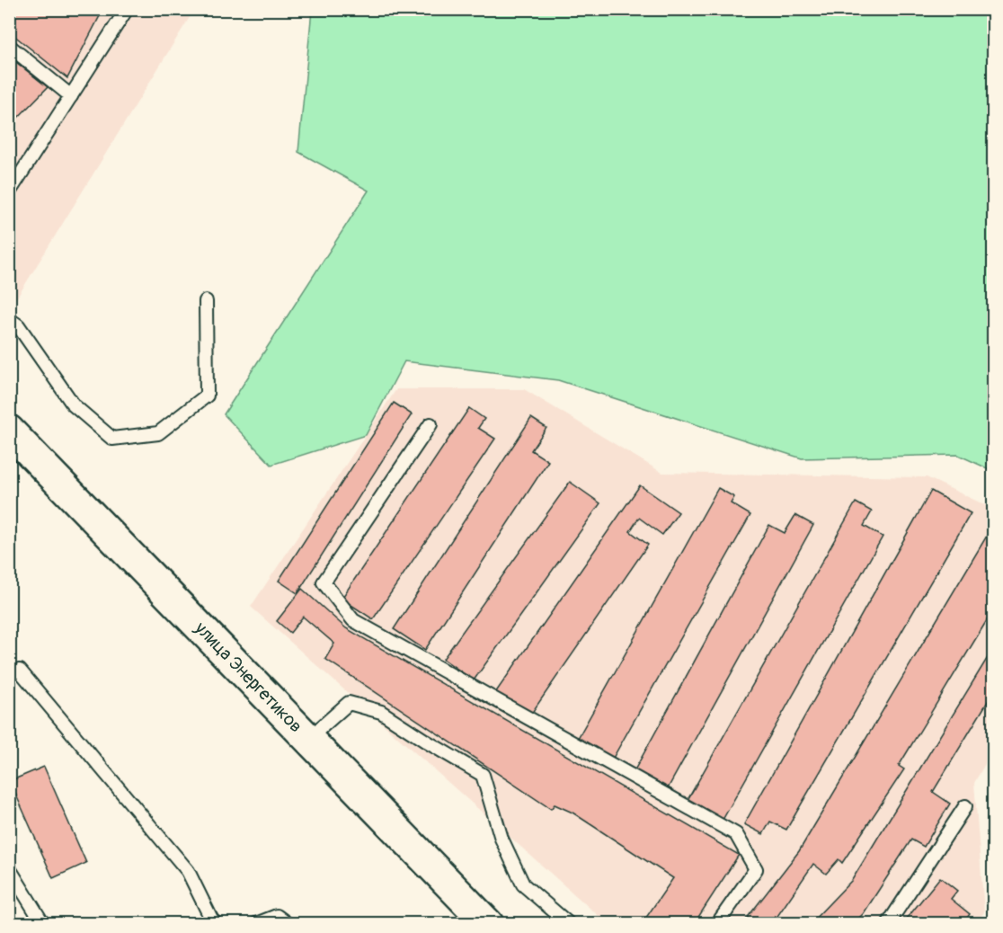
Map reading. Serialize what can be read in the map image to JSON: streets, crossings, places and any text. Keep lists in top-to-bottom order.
{
  "streets": {
    "main road": ["улица Энергетиков"]
  }
}
